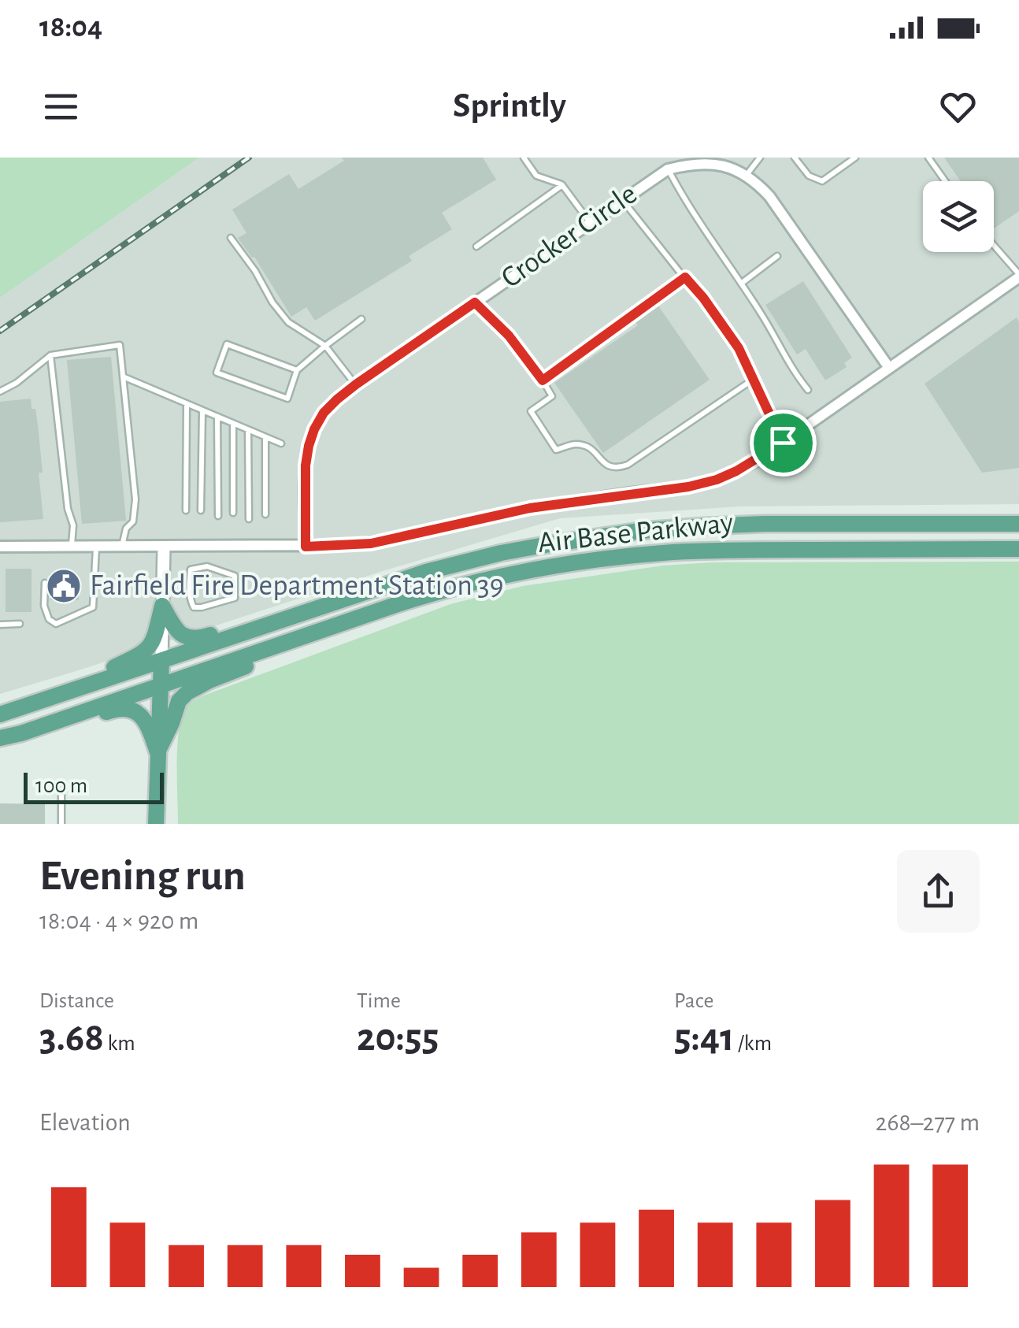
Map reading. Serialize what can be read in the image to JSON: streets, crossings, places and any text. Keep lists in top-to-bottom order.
{
  "streets": {
    "main road": ["Air Base Parkway"],
    "street": ["Crocker Circle"]
  },
  "places": {
    "public building": ["Fairfield Fire Department Station 39"]
  },
  "scale_bar": "100 m",
  "page": {
    "status": "18:04",
    "header": "Sprintly",
    "scale": "100 m",
    "heading": ["Evening run", "18:04 · 4 × 920 m"],
    "stats": [
      ["Distance", "3.68 km"],
      ["Time", "20:55"],
      ["Pace", "5:41 /km"]
    ],
    "chart": ["Elevation", "268–277 m"]
  }
}
